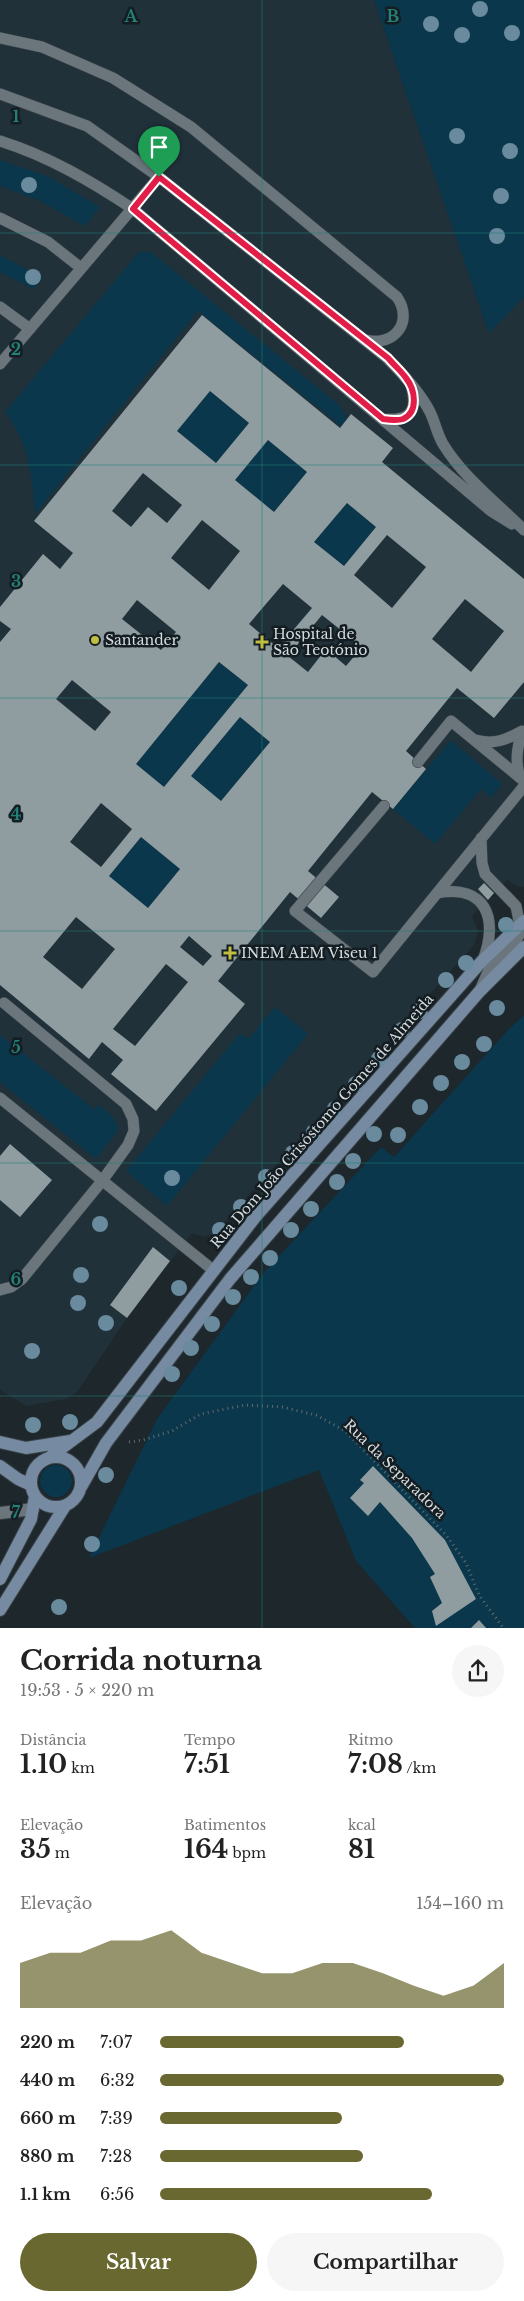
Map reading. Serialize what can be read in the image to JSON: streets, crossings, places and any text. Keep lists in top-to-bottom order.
{
  "streets": {
    "street": ["Rua Dom João Crisóstomo Gomes de Almeida"],
    "path": ["Rua da Separadora"]
  },
  "places": {
    "other": ["Santander"],
    "health": ["Hospital de São Teotónio", "INEM AEM Viseu 1"]
  },
  "page": {
    "heading": ["Corrida noturna", "19:53 · 5 × 220 m"],
    "stats": [
      ["Distância", "1.10 km"],
      ["Tempo", "7:51"],
      ["Ritmo", "7:08 /km"],
      ["Elevação", "35 m"],
      ["Batimentos", "164 bpm"],
      ["kcal", "81"]
    ],
    "chart": ["Elevação", "154–160 m"],
    "list": [
      {
        "name": "220 m",
        "note": "7:07"
      },
      {
        "name": "440 m",
        "note": "6:32"
      },
      {
        "name": "660 m",
        "note": "7:39"
      },
      {
        "name": "880 m",
        "note": "7:28"
      },
      {
        "name": "1.1 km",
        "note": "6:56"
      }
    ],
    "buttons": ["Salvar", "Compartilhar"]
  },
  "grid": {
    "columns": ["A", "B"],
    "rows": [
      "1",
      "2",
      "3",
      "4",
      "5",
      "6",
      "7"
    ]
  }
}
